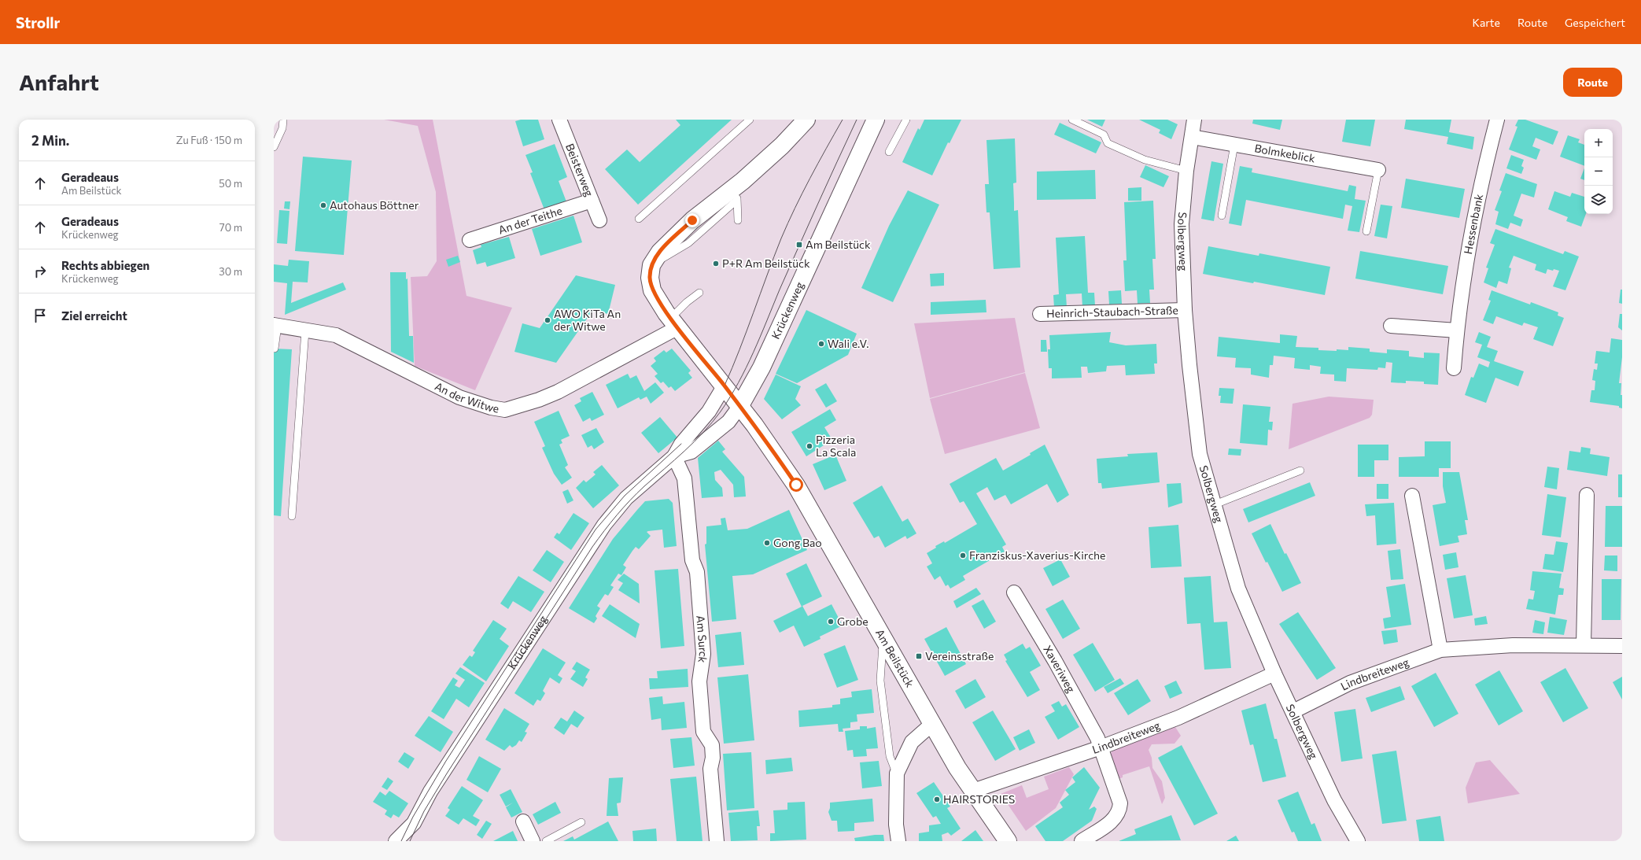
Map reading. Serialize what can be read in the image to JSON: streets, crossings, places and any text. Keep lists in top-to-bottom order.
{
  "streets": {
    "main road": ["Krückenweg", "Am Beilstück"],
    "street": [
      "Bolmkeblick",
      "Beisterweg",
      "An der Teithe",
      "Hessenbank",
      "Solbergweg",
      "Heinrich-Staubach-Straße",
      "An der Witwe",
      "Am Surck",
      "Xaveriweg",
      "Lindbreiteweg"
    ]
  },
  "crossings": [
    ["Bolmkeblick", "Solbergweg"],
    ["Beisterweg", "An der Teithe"],
    ["Solbergweg", "Heinrich-Staubach-Straße"],
    ["Solbergweg", "Lindbreiteweg"],
    ["Krückenweg", "Am Surck"],
    ["Krückenweg", "Am Beilstück"],
    ["Am Beilstück", "Lindbreiteweg"],
    ["Xaveriweg", "Lindbreiteweg"]
  ],
  "places": {
    "other": [
      "Autohaus Böttner",
      "P+R Am Beilstück",
      "AWO KiTa An der Witwe",
      "Wali e.V.",
      "Pizzeria La Scala",
      "Gong Bao",
      "Franziskus-Xaverius-Kirche",
      "Grobe",
      "HAIRSTORIES"
    ],
    "transit": ["Am Beilstück", "Vereinsstraße"]
  },
  "page": {
    "header": "Strollr",
    "nav": ["Karte", "Route", "Gespeichert"],
    "buttons": "Route",
    "title": "Anfahrt",
    "heading": ["2 Min.", "Zu Fuß · 150 m"],
    "map_buttons": ["+", "−"],
    "list": [
      ["Geradeaus", "Am Beilstück", "50 m"],
      ["Geradeaus", "Krückenweg", "70 m"],
      ["Rechts abbiegen", "Krückenweg", "30 m"],
      "Ziel erreicht"
    ]
  }
}
